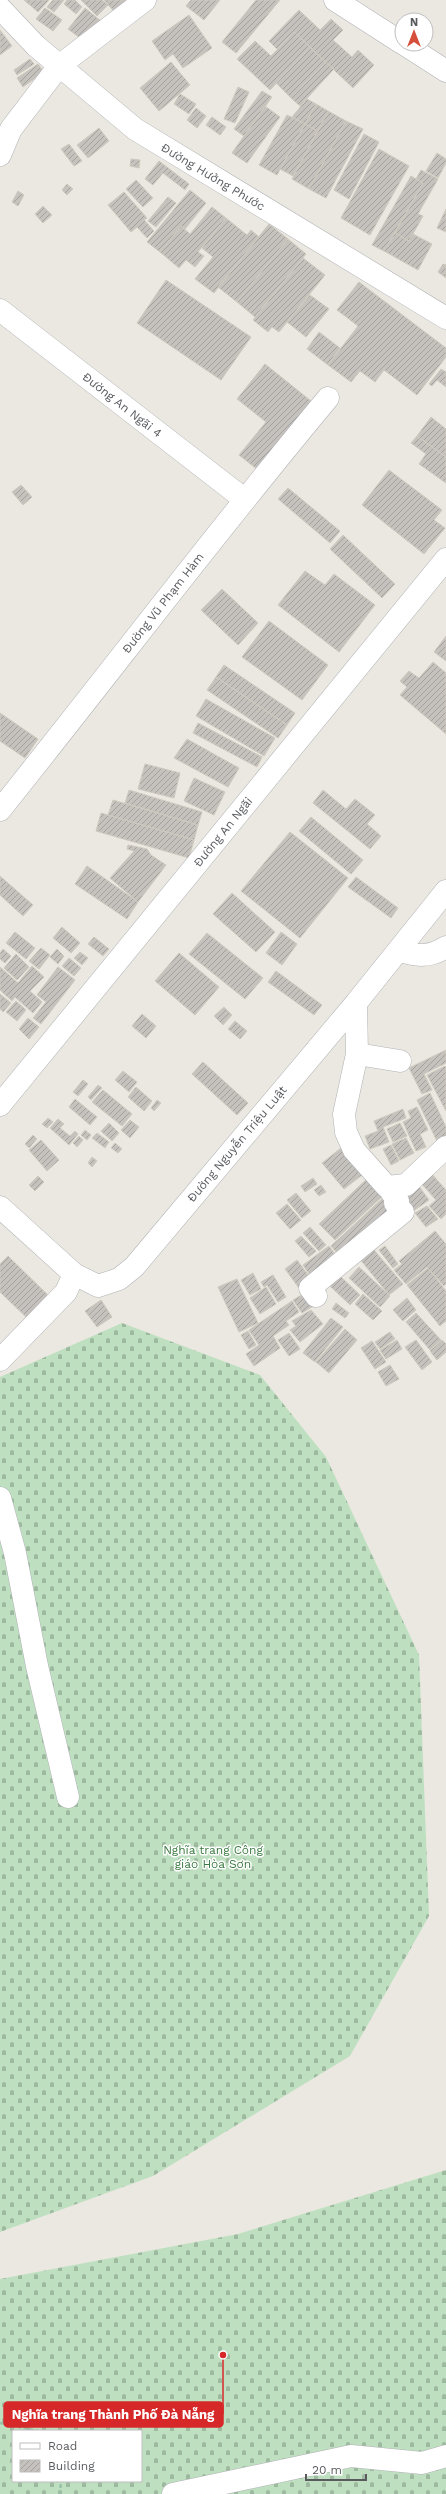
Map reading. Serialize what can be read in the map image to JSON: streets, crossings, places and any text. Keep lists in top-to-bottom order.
{
  "streets": {
    "street": [
      "Đường Hưởng Phước",
      "Đường An Ngãi 4",
      "Đường Vũ Phạm Hàm",
      "Đường An Ngãi",
      "Đường Nguyễn Triệu Luật"
    ]
  },
  "crossings": [
    ["Đường An Ngãi 4", "Đường Vũ Phạm Hàm"]
  ],
  "parks": ["Nghĩa trang Công giáo Hòa Sơn"],
  "places": ["Nghĩa trang Thành Phố Đà Nẵng"],
  "legend": ["Road", "Building"],
  "scale_bar": "20 m",
  "north": "top"
}
